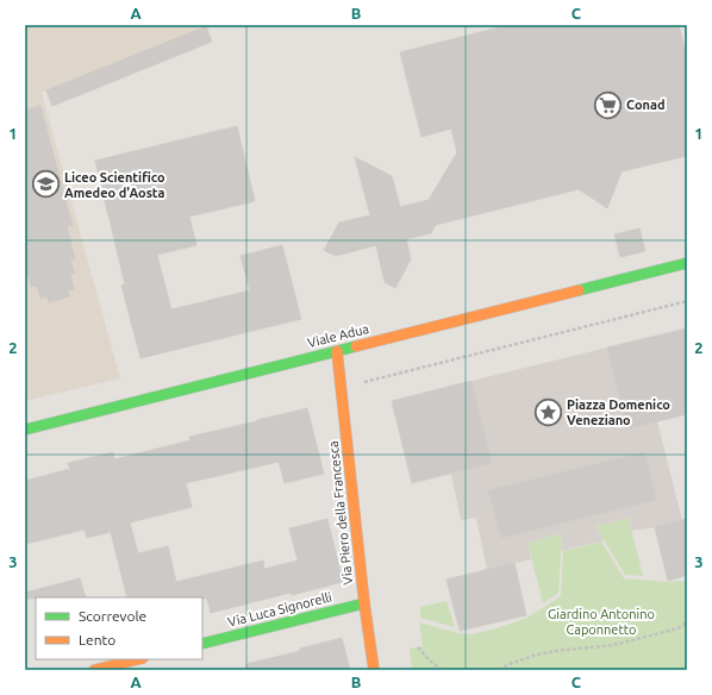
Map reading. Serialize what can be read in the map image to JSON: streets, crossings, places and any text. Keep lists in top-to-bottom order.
{
  "streets": {
    "main road": ["Viale Adua", "Via Piero della Francesca", "Via Luca Signorelli"]
  },
  "crossings": [
    ["Viale Adua", "Via Piero della Francesca"],
    ["Via Piero della Francesca", "Via Luca Signorelli"]
  ],
  "parks": ["Giardino Antonino Caponnetto"],
  "places": {
    "supermarket": ["Conad"],
    "school or university": ["Liceo Scientifico Amedeo d'Aosta"],
    "place": ["Piazza Domenico Veneziano"]
  },
  "legend": ["Scorrevole", "Lento"],
  "grid": {
    "columns": ["A", "B", "C"],
    "rows": ["1", "2", "3"]
  }
}
